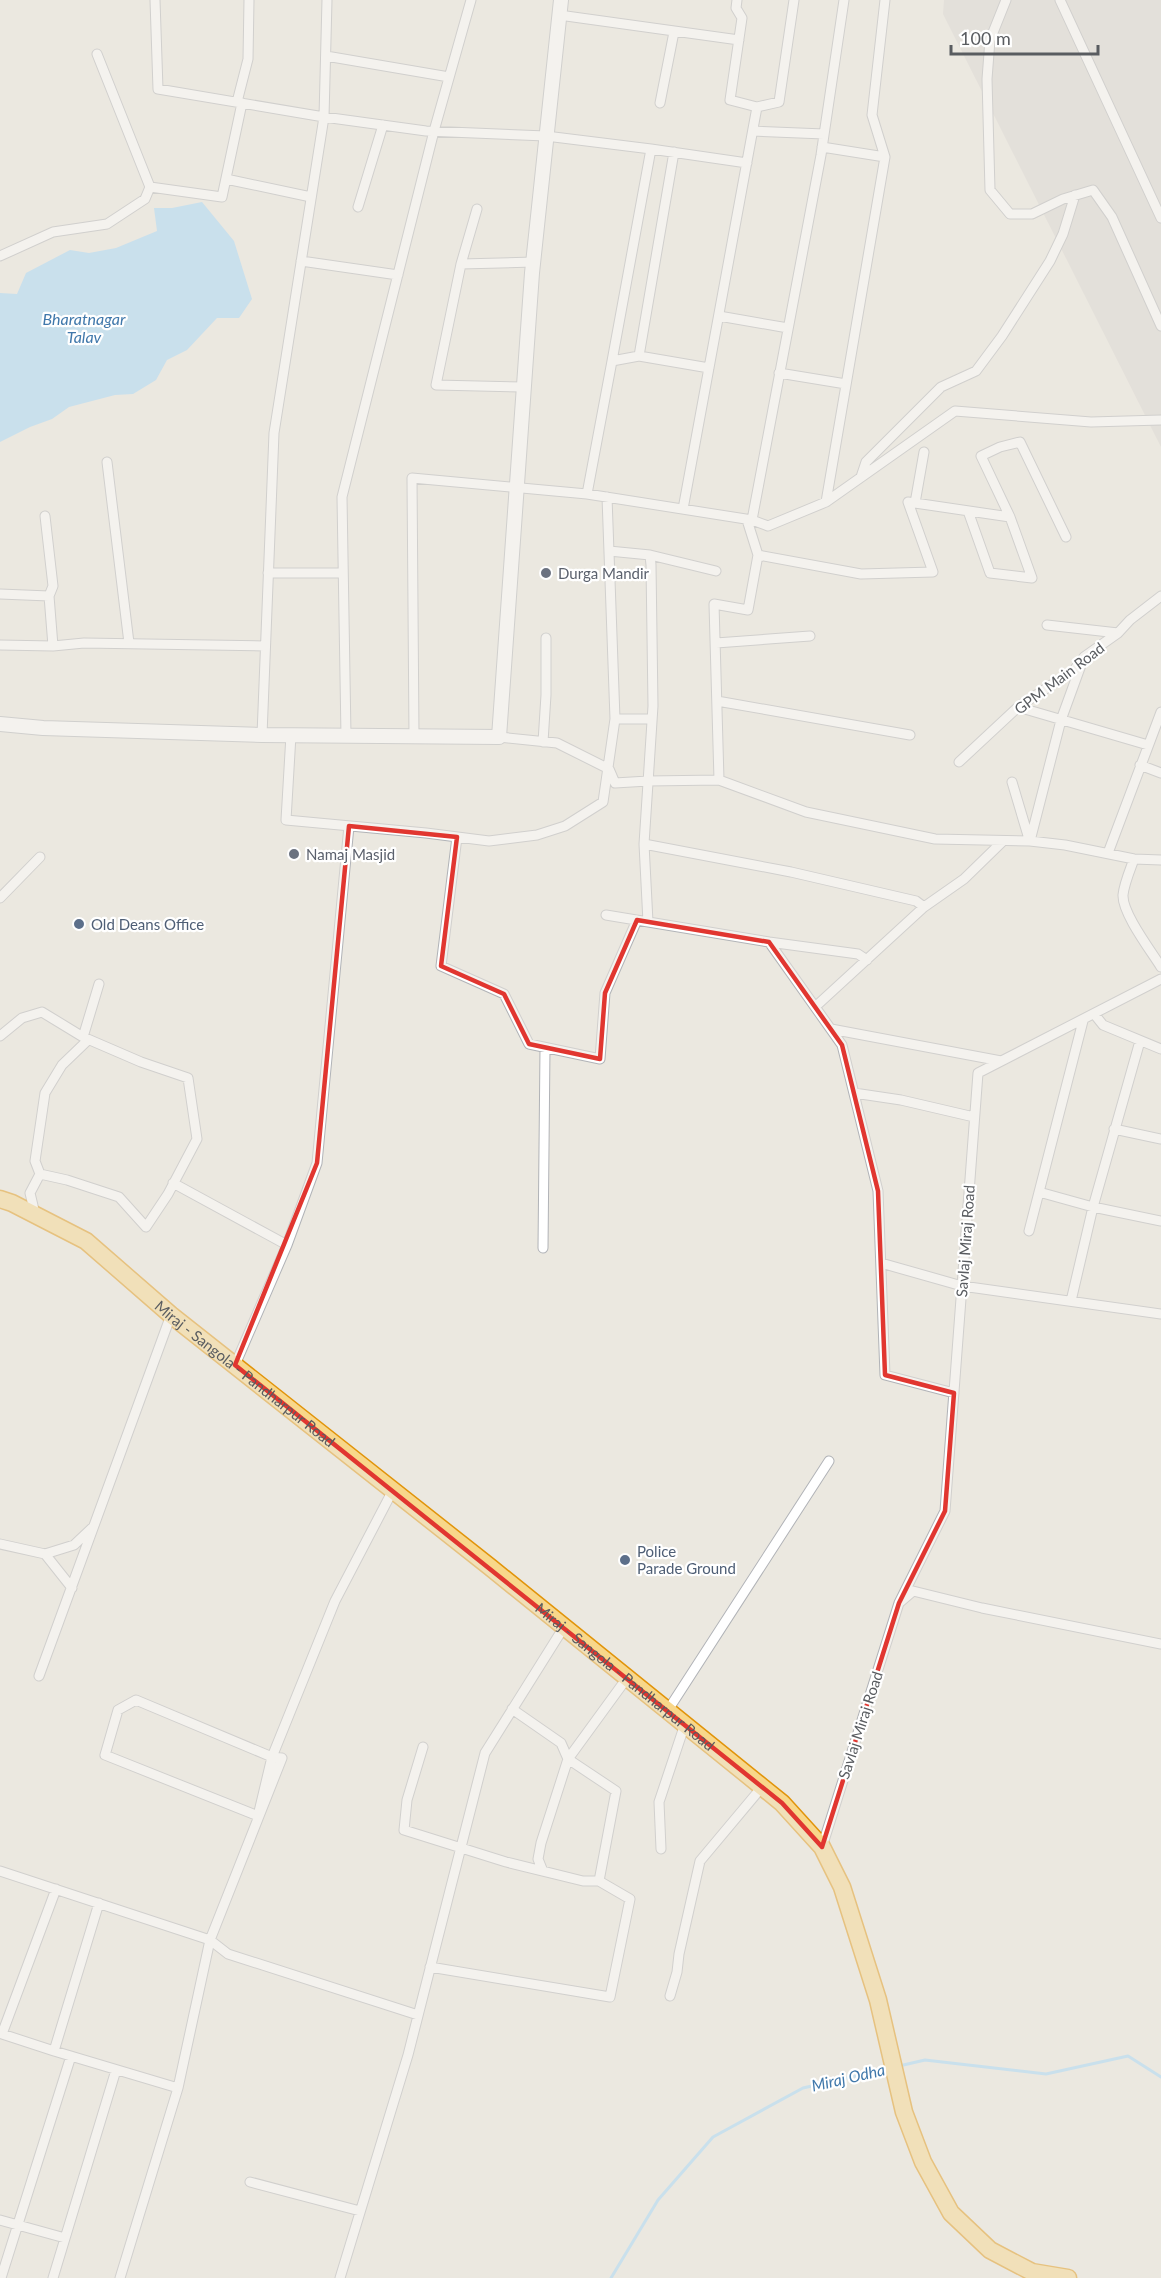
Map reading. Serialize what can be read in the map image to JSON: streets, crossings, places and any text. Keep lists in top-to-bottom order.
{
  "streets": {
    "highway": ["Miraj - Sangola - Pandharpur Road"],
    "street": ["GPM Main Road", "Savlaj Miraj Road"]
  },
  "crossings": [
    ["Savlaj Miraj Road", "Miraj - Sangola - Pandharpur Road"]
  ],
  "water": ["Bharatnagar Talav", "Miraj Odha"],
  "places": [
    "Durga Mandir",
    "Namaj Masjid",
    "Old Deans Office",
    "Police Parade Ground"
  ],
  "scale_bar": "100 m"
}
